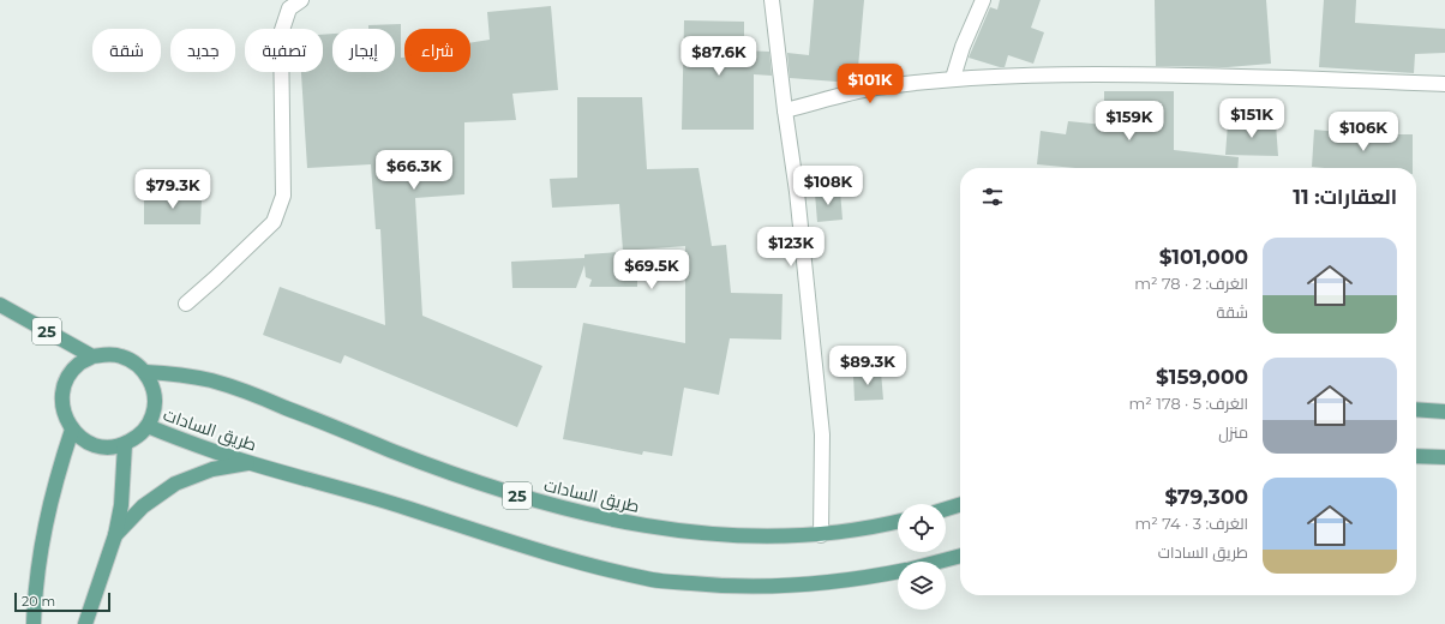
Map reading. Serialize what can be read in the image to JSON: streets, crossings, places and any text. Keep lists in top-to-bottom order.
{
  "streets": {
    "main road": ["25", "طريق السادات"]
  },
  "crossings": [
    ["25", "طريق السادات"]
  ],
  "scale_bar": "20 m",
  "page": {
    "chip": [
      "شراء",
      "إيجار",
      "تصفية",
      "جديد",
      "شقة"
    ],
    "price": [
      "$87.6K",
      "$101K",
      "$151K",
      "$159K",
      "$106K",
      "$66.3K",
      "$108K",
      "$79.3K",
      "$123K",
      "$69.5K",
      "$89.3K"
    ],
    "heading": "العقارات: 11",
    "list": [
      {
        "name": "$101,000",
        "note": "الغرف: 2 · 78 m² · شقة"
      },
      {
        "name": "$159,000",
        "note": "الغرف: 5 · 178 m² · منزل"
      },
      {
        "name": "$79,300",
        "note": "الغرف: 3 · 74 m² · طريق السادات"
      }
    ],
    "scale": "20 m"
  }
}
